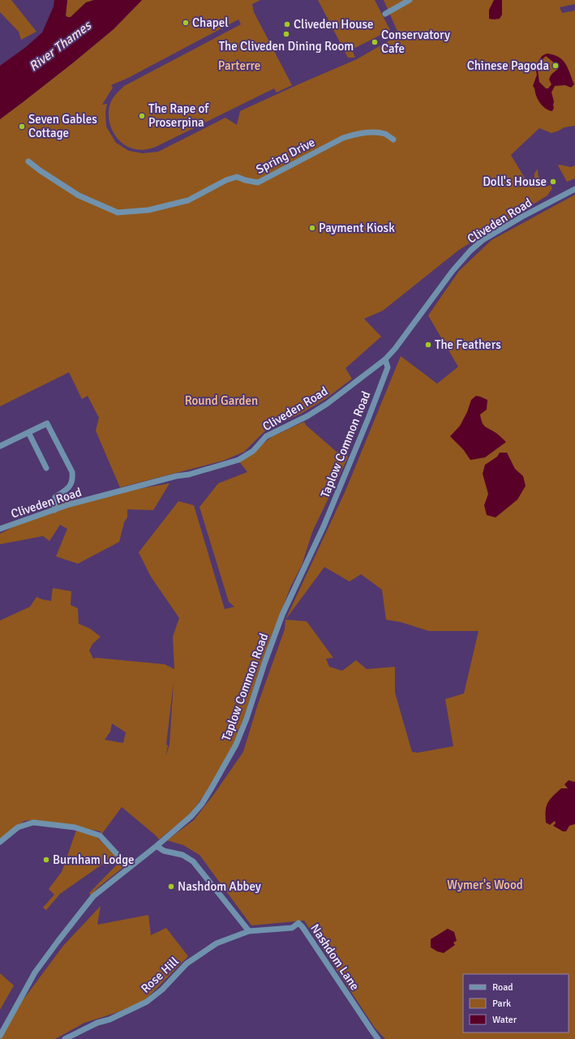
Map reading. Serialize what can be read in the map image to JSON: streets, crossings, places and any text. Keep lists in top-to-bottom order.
{
  "streets": {
    "street": [
      "Spring Drive",
      "Cliveden Road",
      "Taplow Common Road",
      "Nashdom Lane",
      "Rose Hill"
    ]
  },
  "crossings": [
    ["Cliveden Road", "Taplow Common Road"],
    ["Nashdom Lane", "Rose Hill"]
  ],
  "water": ["River Thames"],
  "parks": ["Parterre", "Round Garden", "Wymer's Wood"],
  "places": [
    "Chapel",
    "Cliveden House",
    "The Cliveden Dining Room",
    "Conservatory Cafe",
    "Chinese Pagoda",
    "The Rape of Proserpina",
    "Seven Gables Cottage",
    "Doll's House",
    "Payment Kiosk",
    "The Feathers",
    "Burnham Lodge",
    "Nashdom Abbey"
  ],
  "legend": ["Road", "Park", "Water"]
}
